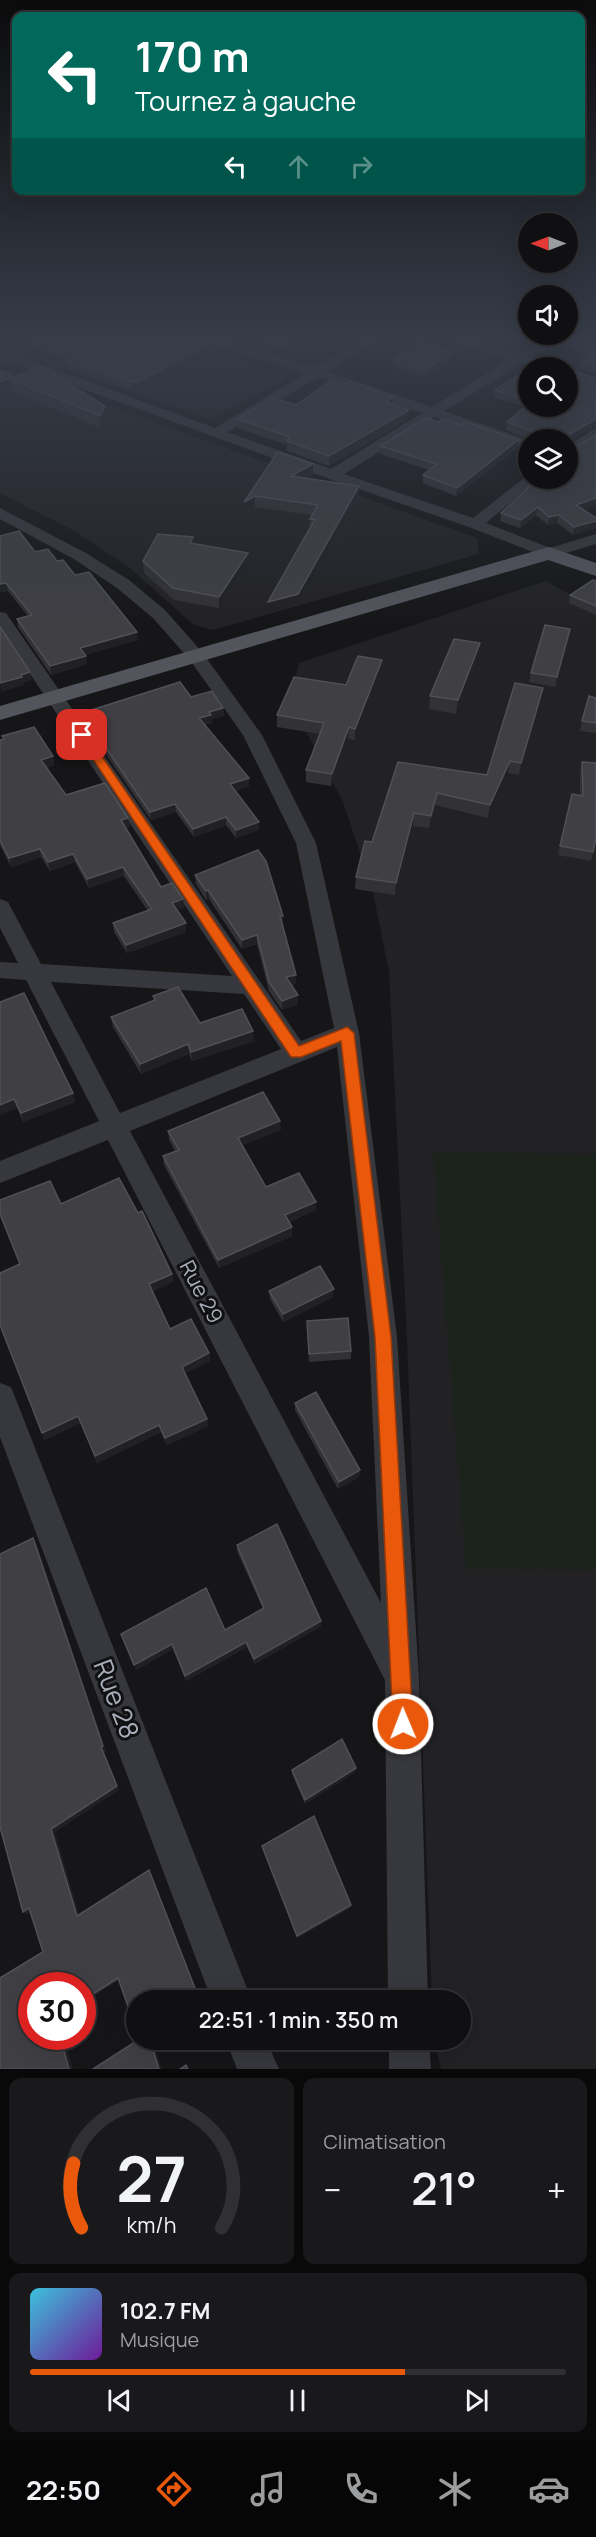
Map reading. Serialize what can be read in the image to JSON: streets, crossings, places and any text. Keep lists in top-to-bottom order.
{
  "streets": {
    "street": ["Rue 29", "Rue 28"]
  },
  "north": "left",
  "page": {
    "turn": ["170 m", "Tournez à gauche"],
    "limit": "30",
    "trip": "22:51 · 1 min · 350 m",
    "tile": "Climatisation",
    "heat": ["−", "21°", "+"],
    "song": ["102.7 FM", "Musique"],
    "tabs": "22:50",
    "gauge": ["27", "km/h"]
  }
}
